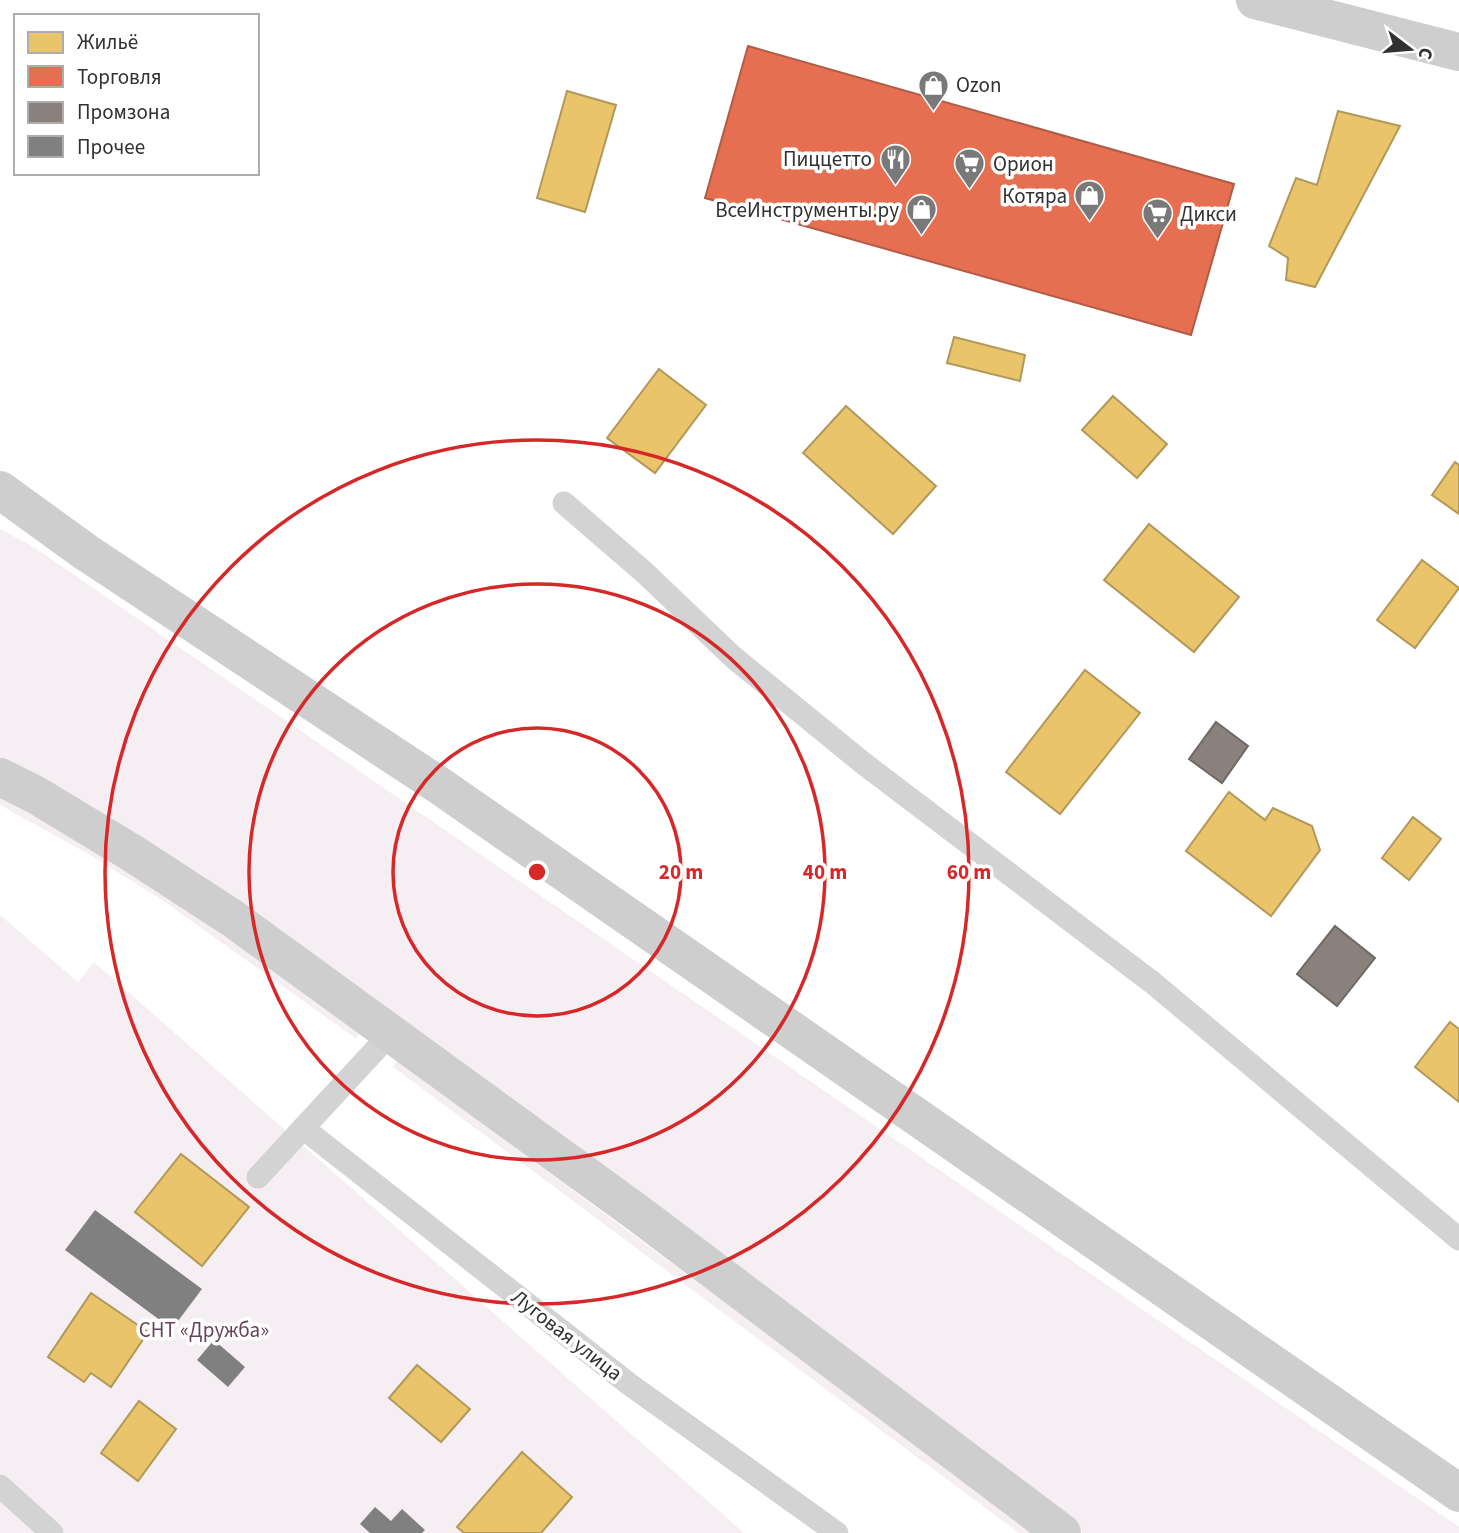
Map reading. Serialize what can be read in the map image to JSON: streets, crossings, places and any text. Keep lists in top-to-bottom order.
{
  "streets": {
    "lane": ["Луговая улица"]
  },
  "parks": ["СНТ «Дружба»"],
  "places": {
    "shop": ["Ozon", "Котяра", "ВсеИнструменты.ру"],
    "restaurant": ["Пиццетто"],
    "supermarket": ["Орион", "Дикси"]
  },
  "legend": [
    "Жильё",
    "Торговля",
    "Промзона",
    "Прочее"
  ],
  "north": "right",
  "rings": ["20 m", "40 m", "60 m"]
}
